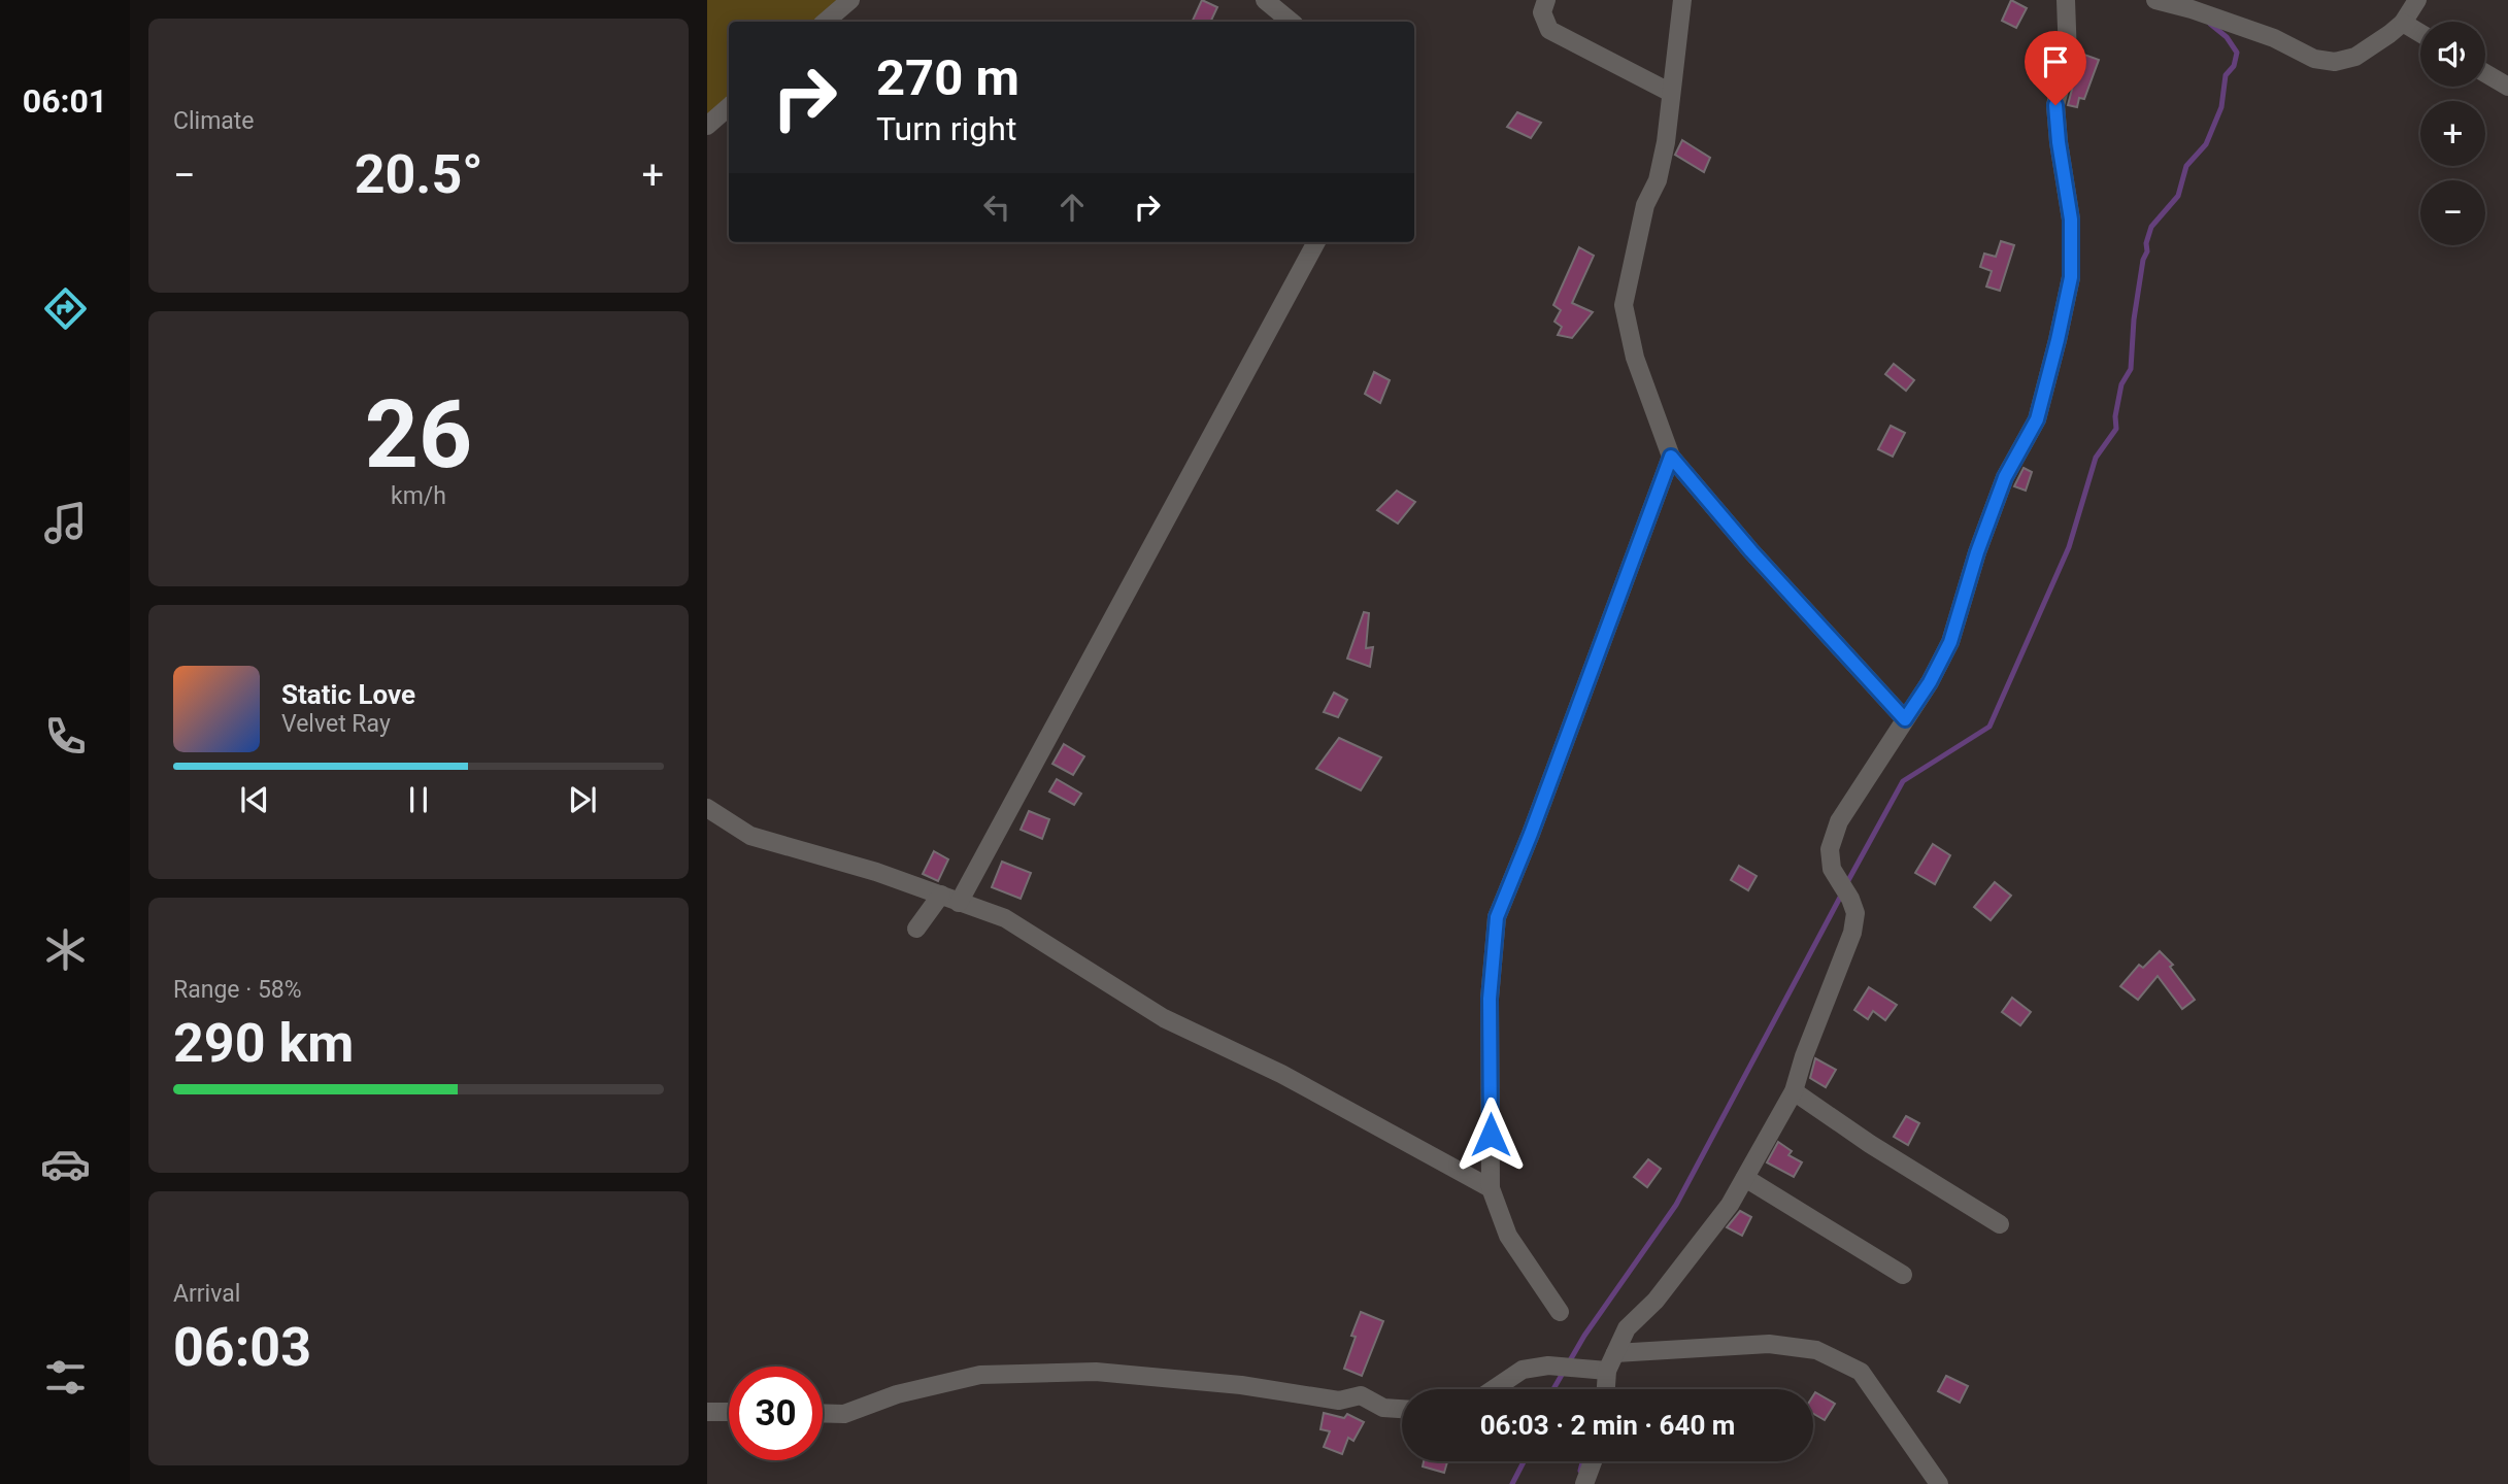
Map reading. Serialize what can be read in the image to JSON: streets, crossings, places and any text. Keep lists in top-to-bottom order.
{
  "page": {
    "tabs": "06:01",
    "tile": [
      "Climate",
      ["26", "km/h"],
      ["Range · 58%", "290 km"],
      ["Arrival", "06:03"]
    ],
    "map_buttons": ["+", "−"],
    "turn": ["270 m", "Turn right"],
    "heat": ["−", "20.5°", "+"],
    "song": ["Static Love", "Velvet Ray"],
    "limit": "30",
    "trip": "06:03 · 2 min · 640 m"
  }
}
